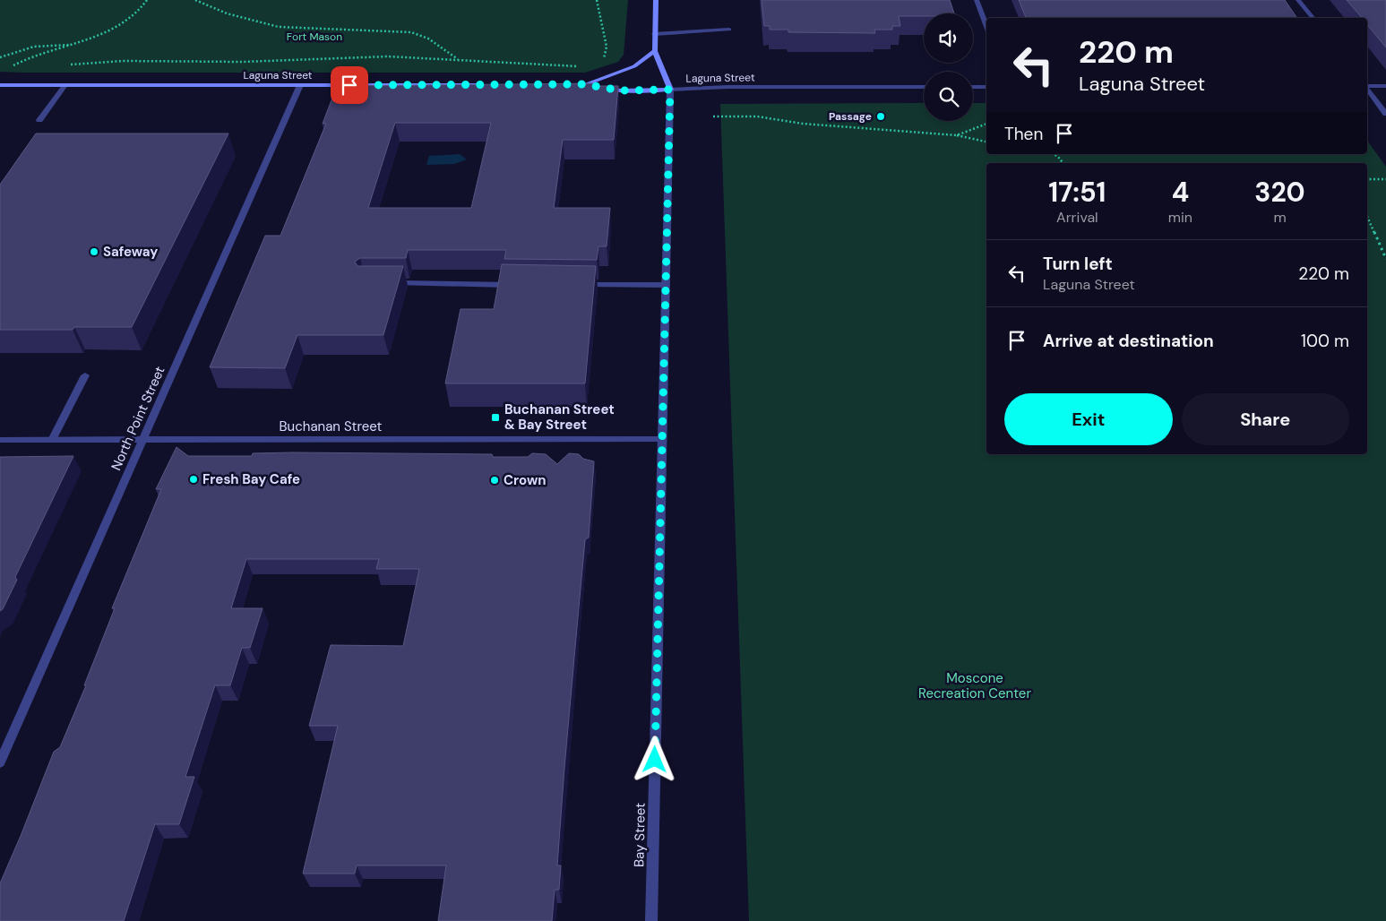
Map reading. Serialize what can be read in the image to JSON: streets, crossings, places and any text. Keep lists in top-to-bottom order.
{
  "streets": {
    "main road": ["Laguna Street", "Bay Street"],
    "street": ["North Point Street", "Buchanan Street"]
  },
  "crossings": [
    ["Laguna Street", "North Point Street"],
    ["Laguna Street", "Bay Street"],
    ["North Point Street", "Buchanan Street"],
    ["Buchanan Street", "Bay Street"]
  ],
  "parks": ["Fort Mason", "Moscone Recreation Center"],
  "places": {
    "other": [
      "Passage",
      "Safeway",
      "Fresh Bay Cafe",
      "Crown"
    ],
    "transit": ["Buchanan Street & Bay Street"]
  },
  "page": {
    "turn": ["220 m", "Laguna Street"],
    "then": "Then",
    "eta": [
      "17:51",
      "Arrival",
      "4",
      "min",
      "320",
      "m"
    ],
    "list": [
      {
        "name": "Turn left",
        "note": "Laguna Street",
        "value": "220 m"
      },
      {
        "name": "Arrive at destination",
        "value": "100 m"
      }
    ],
    "buttons": ["Exit", "Share"]
  }
}
